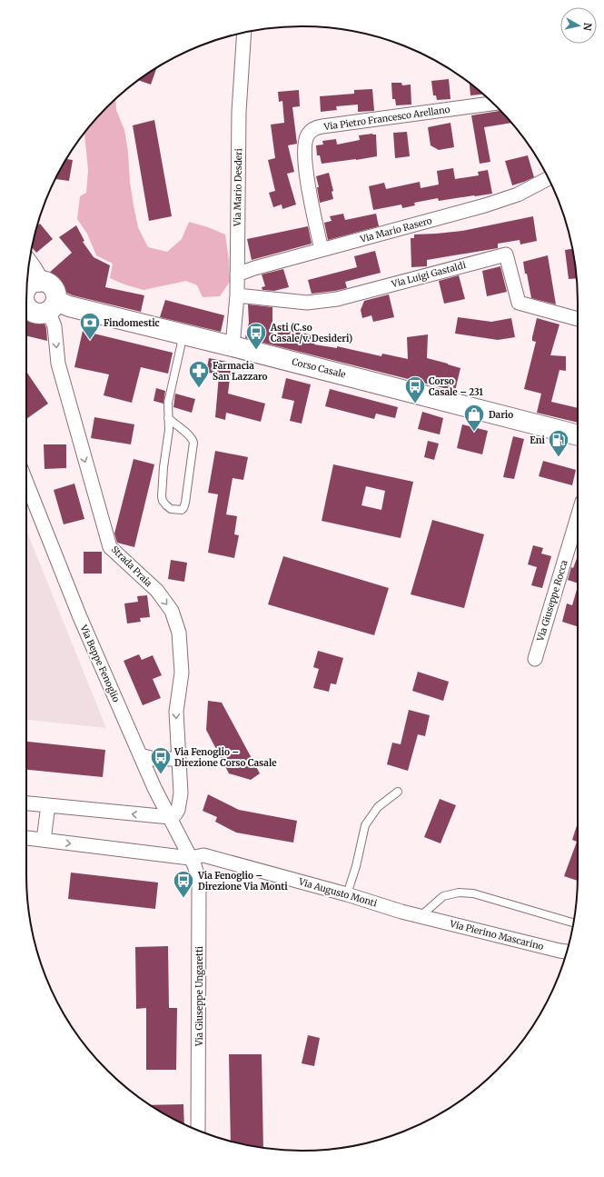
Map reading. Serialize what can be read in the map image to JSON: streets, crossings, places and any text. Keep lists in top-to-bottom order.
{
  "streets": {
    "street": [
      "Via Pietro Francesco Arellano",
      "Via Mario Desderi",
      "Via Mario Rasero",
      "Via Luigi Gastaldi",
      "Corso Casale",
      "Strada Praia",
      "Via Giuseppe Rocca",
      "Via Beppe Fenoglio",
      "Via Augusto Monti",
      "Via Pierino Mascarino",
      "Via Giuseppe Ungaretti"
    ]
  },
  "crossings": [
    ["Via Pietro Francesco Arellano", "Via Mario Rasero"],
    ["Via Mario Desderi", "Via Mario Rasero"],
    ["Via Mario Desderi", "Via Luigi Gastaldi"],
    ["Via Mario Desderi", "Corso Casale"],
    ["Corso Casale", "Strada Praia"],
    ["Strada Praia", "Via Beppe Fenoglio"],
    ["Via Beppe Fenoglio", "Via Augusto Monti"],
    ["Via Beppe Fenoglio", "Via Giuseppe Ungaretti"],
    ["Via Augusto Monti", "Via Pierino Mascarino"],
    ["Via Augusto Monti", "Via Giuseppe Ungaretti"]
  ],
  "one_way": ["Strada Praia"],
  "places": {
    "bank": ["Findomestic"],
    "bus stop": [
      "Asti (C.so Casale/v. Desideri)",
      "Corso Casale – 231",
      "Via Fenoglio – Direzione Corso Casale",
      "Via Fenoglio – Direzione Via Monti"
    ],
    "pharmacy": ["Farmacia San Lazzaro"],
    "shop": ["Dario"],
    "fuel station": ["Eni"]
  },
  "north": "right"
}
